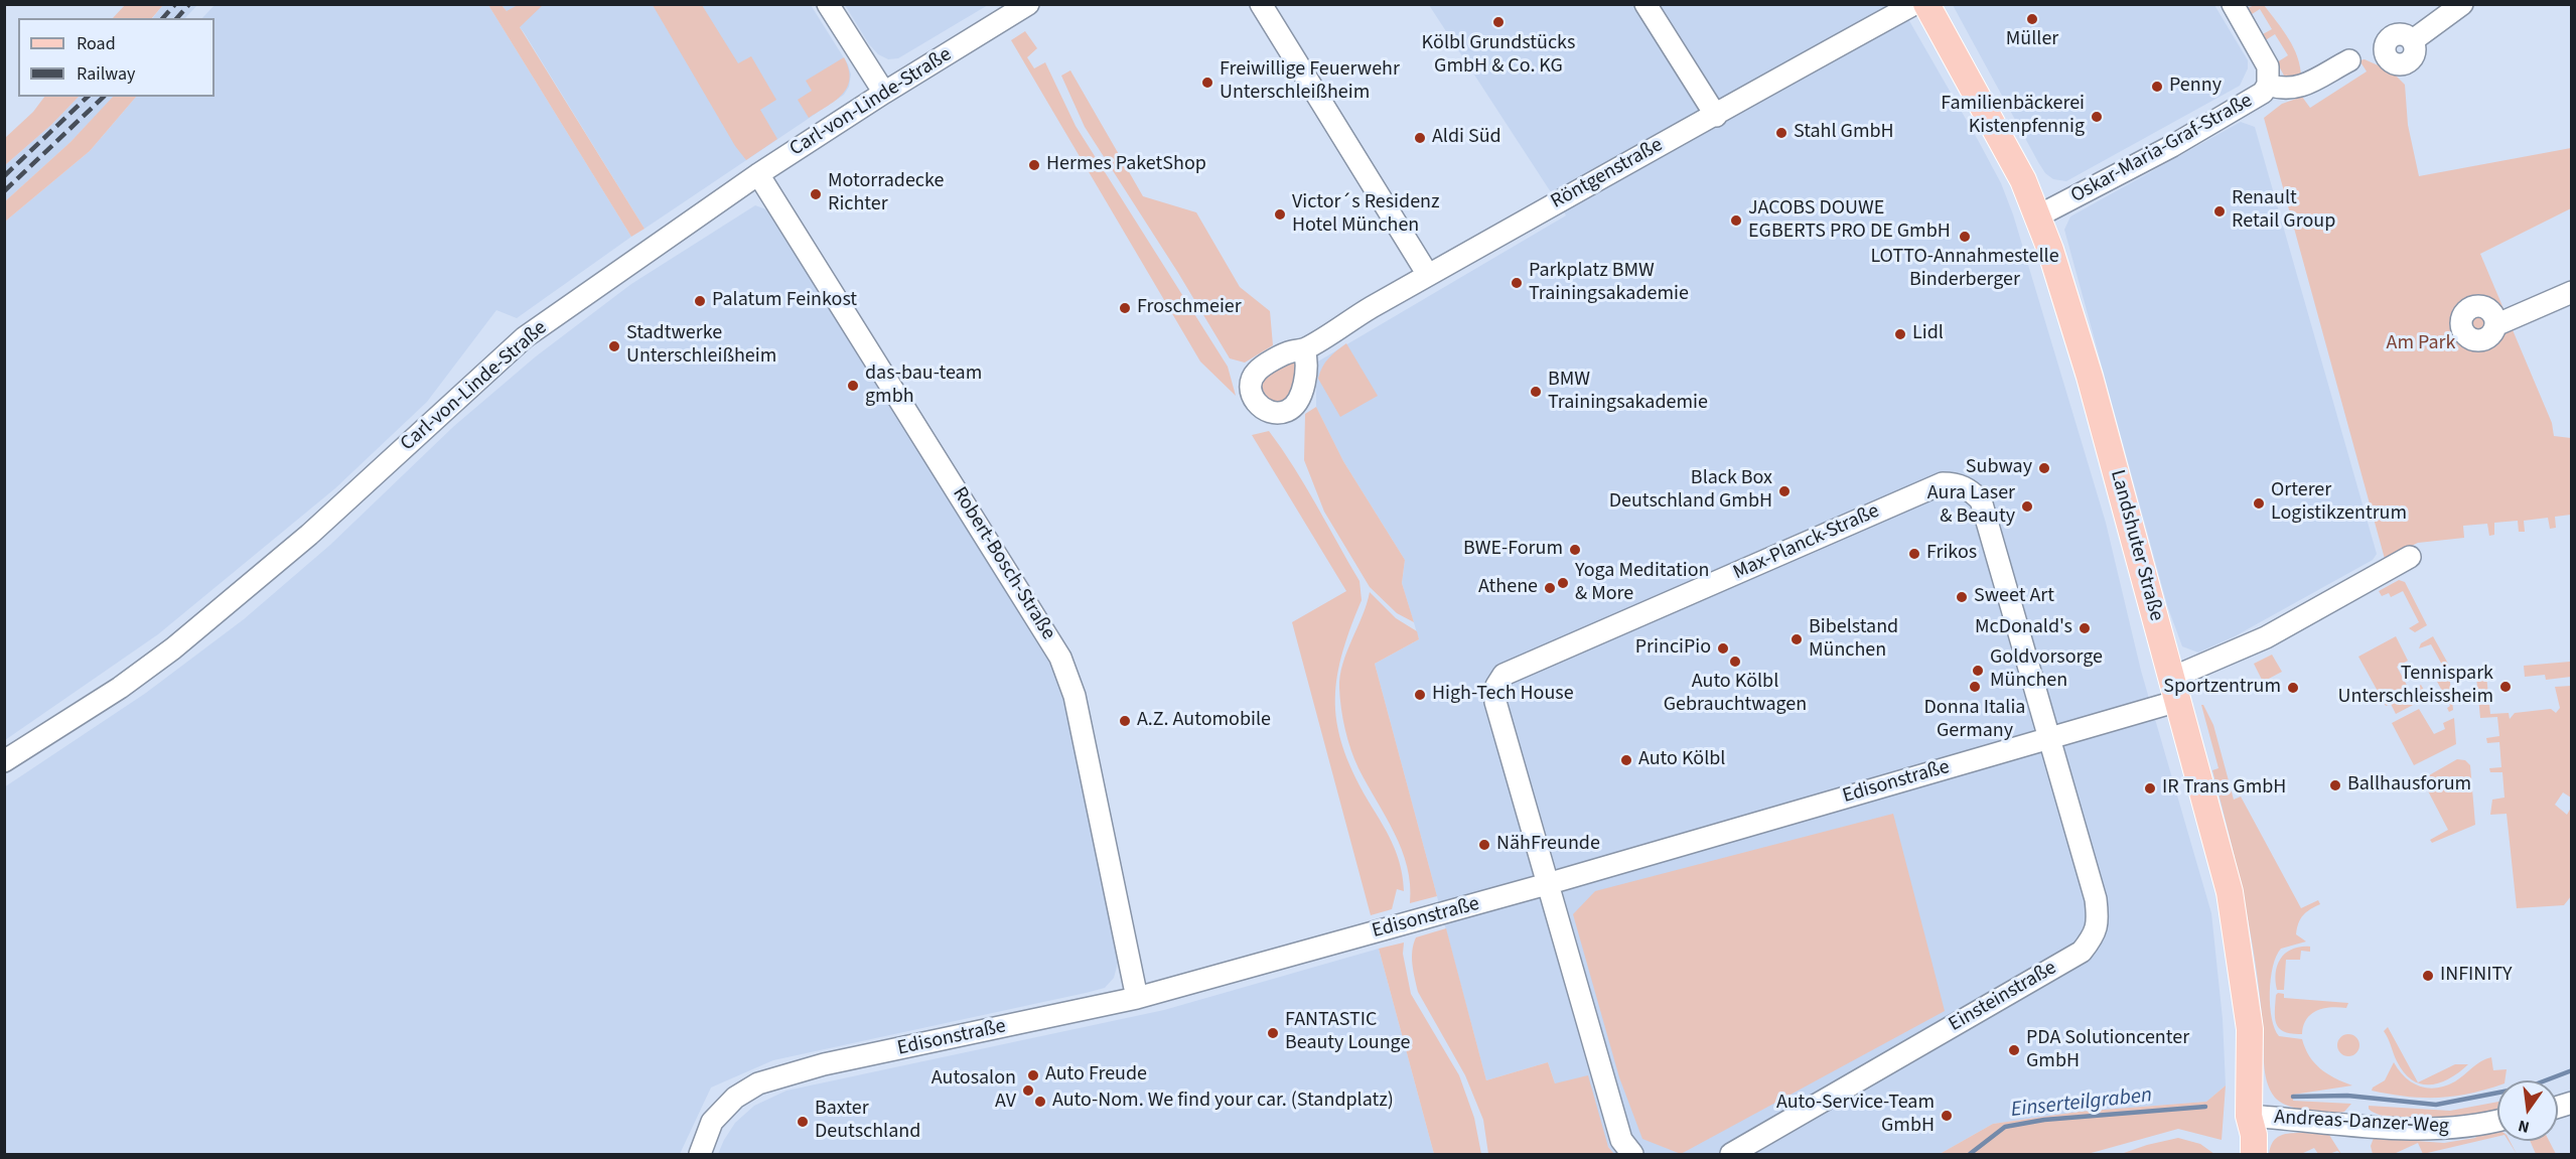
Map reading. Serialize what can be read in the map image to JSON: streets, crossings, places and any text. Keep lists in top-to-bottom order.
{
  "streets": {
    "main road": ["Landshuter Straße"],
    "street": [
      "Carl-von-Linde-Straße",
      "Oskar-Maria-Graf-Straße",
      "Röntgenstraße",
      "Max-Planck-Straße",
      "Robert-Bosch-Straße",
      "Edisonstraße",
      "Einsteinstraße",
      "Andreas-Danzer-Weg"
    ]
  },
  "crossings": [
    ["Carl-von-Linde-Straße", "Robert-Bosch-Straße"],
    ["Oskar-Maria-Graf-Straße", "Landshuter Straße"],
    ["Max-Planck-Straße", "Edisonstraße"],
    ["Max-Planck-Straße", "Einsteinstraße"],
    ["Landshuter Straße", "Edisonstraße"],
    ["Landshuter Straße", "Andreas-Danzer-Weg"],
    ["Robert-Bosch-Straße", "Edisonstraße"],
    ["Edisonstraße", "Einsteinstraße"]
  ],
  "water": ["Einserteilgraben"],
  "parks": ["Am Park"],
  "places": [
    "Müller",
    "Kölbl Grundstücks GmbH & Co. KG",
    "Freiwillige Feuerwehr Unterschleißheim",
    "Penny",
    "Familienbäckerei Kistenpfennig",
    "Stahl GmbH",
    "Aldi Süd",
    "Hermes PaketShop",
    "Motorradecke Richter",
    "Renault Retail Group",
    "Victor´s Residenz Hotel München",
    "JACOBS DOUWE EGBERTS PRO DE GmbH",
    "LOTTO-Annahmestelle Binderberger",
    "Parkplatz BMW Trainingsakademie",
    "Palatum Feinkost",
    "Froschmeier",
    "Lidl",
    "Stadtwerke Unterschleißheim",
    "das-bau-team gmbh",
    "BMW Trainingsakademie",
    "Subway",
    "Black Box Deutschland GmbH",
    "Orterer Logistikzentrum",
    "Aura Laser & Beauty",
    "BWE-Forum",
    "Frikos",
    "Yoga Meditation & More",
    "Athene",
    "Sweet Art",
    "McDonald's",
    "Bibelstand München",
    "PrinciPio",
    "Auto Kölbl Gebrauchtwagen",
    "Goldvorsorge München",
    "Donna Italia Germany",
    "Tennispark Unterschleissheim",
    "Sportzentrum",
    "High-Tech House",
    "A.Z. Automobile",
    "Auto Kölbl",
    "Ballhausforum",
    "IR Trans GmbH",
    "NähFreunde",
    "INFINITY",
    "FANTASTIC Beauty Lounge",
    "PDA Solutioncenter GmbH",
    "Auto Freude",
    "Autosalon AV",
    "Auto-Nom. We find your car. (Standplatz)",
    "Auto-Service-Team GmbH",
    "Baxter Deutschland"
  ],
  "legend": ["Road", "Railway"],
  "north": "bottom"
}
